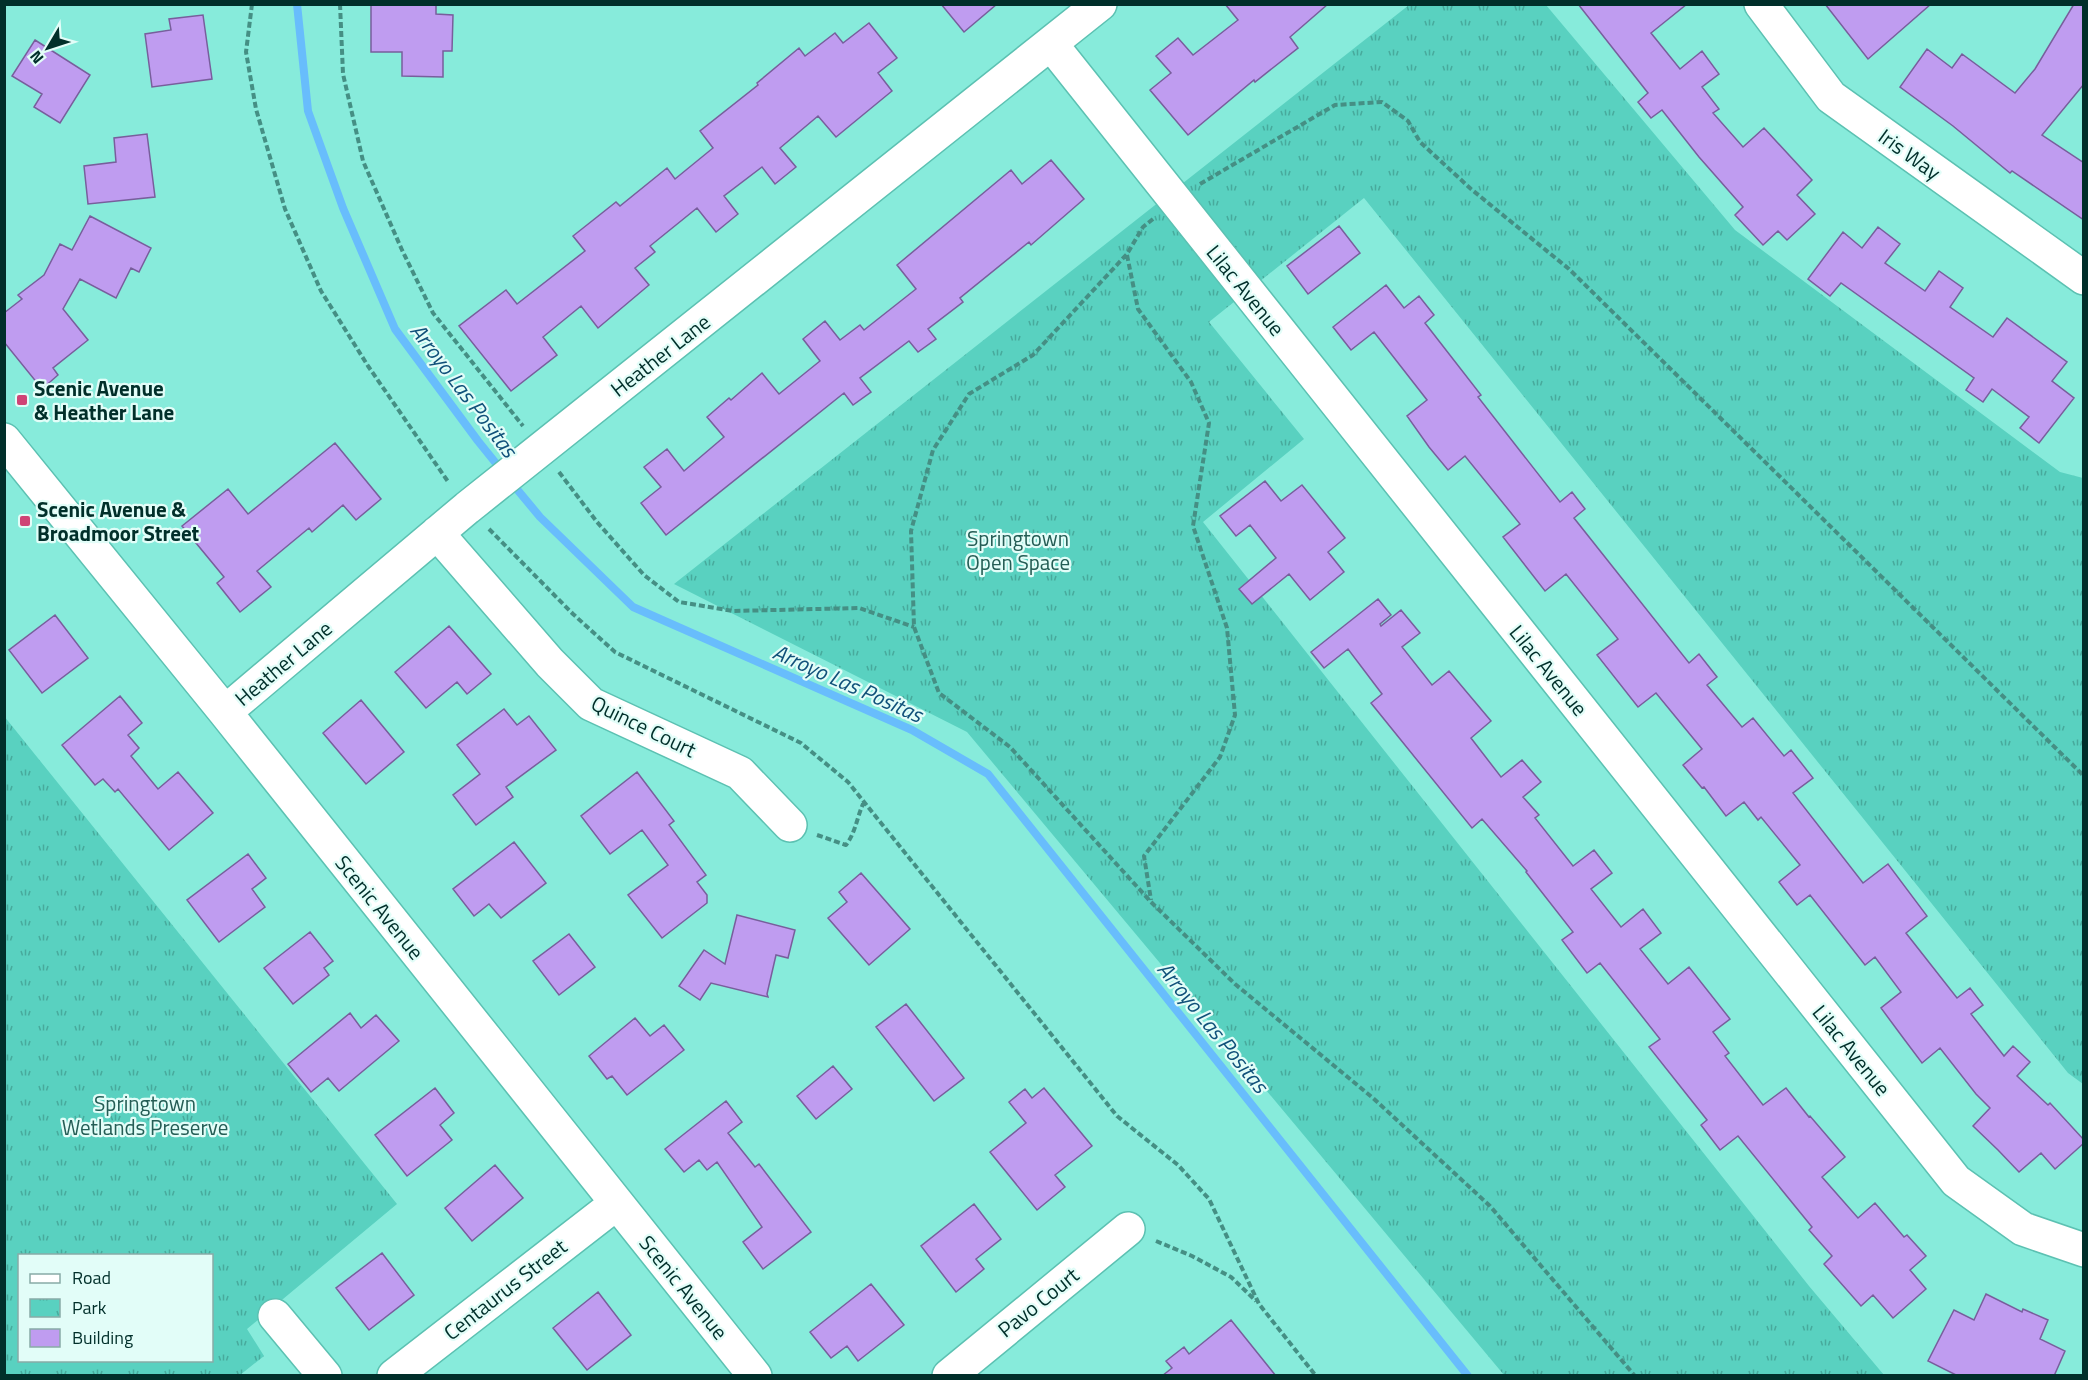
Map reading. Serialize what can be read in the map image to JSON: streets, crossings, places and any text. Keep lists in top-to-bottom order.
{
  "streets": {
    "street": [
      "Iris Way",
      "Lilac Avenue",
      "Heather Lane",
      "Quince Court",
      "Scenic Avenue",
      "Centaurus Street",
      "Pavo Court"
    ]
  },
  "crossings": [
    ["Lilac Avenue", "Heather Lane"],
    ["Heather Lane", "Quince Court"],
    ["Heather Lane", "Scenic Avenue"],
    ["Scenic Avenue", "Centaurus Street"]
  ],
  "water": ["Arroyo Las Positas"],
  "parks": ["Springtown Open Space", "Springtown Wetlands Preserve"],
  "places": {
    "transit": ["Scenic Avenue & Heather Lane", "Scenic Avenue & Broadmoor Street"]
  },
  "legend": ["Road", "Park", "Building"],
  "north": "bottom left"
}
